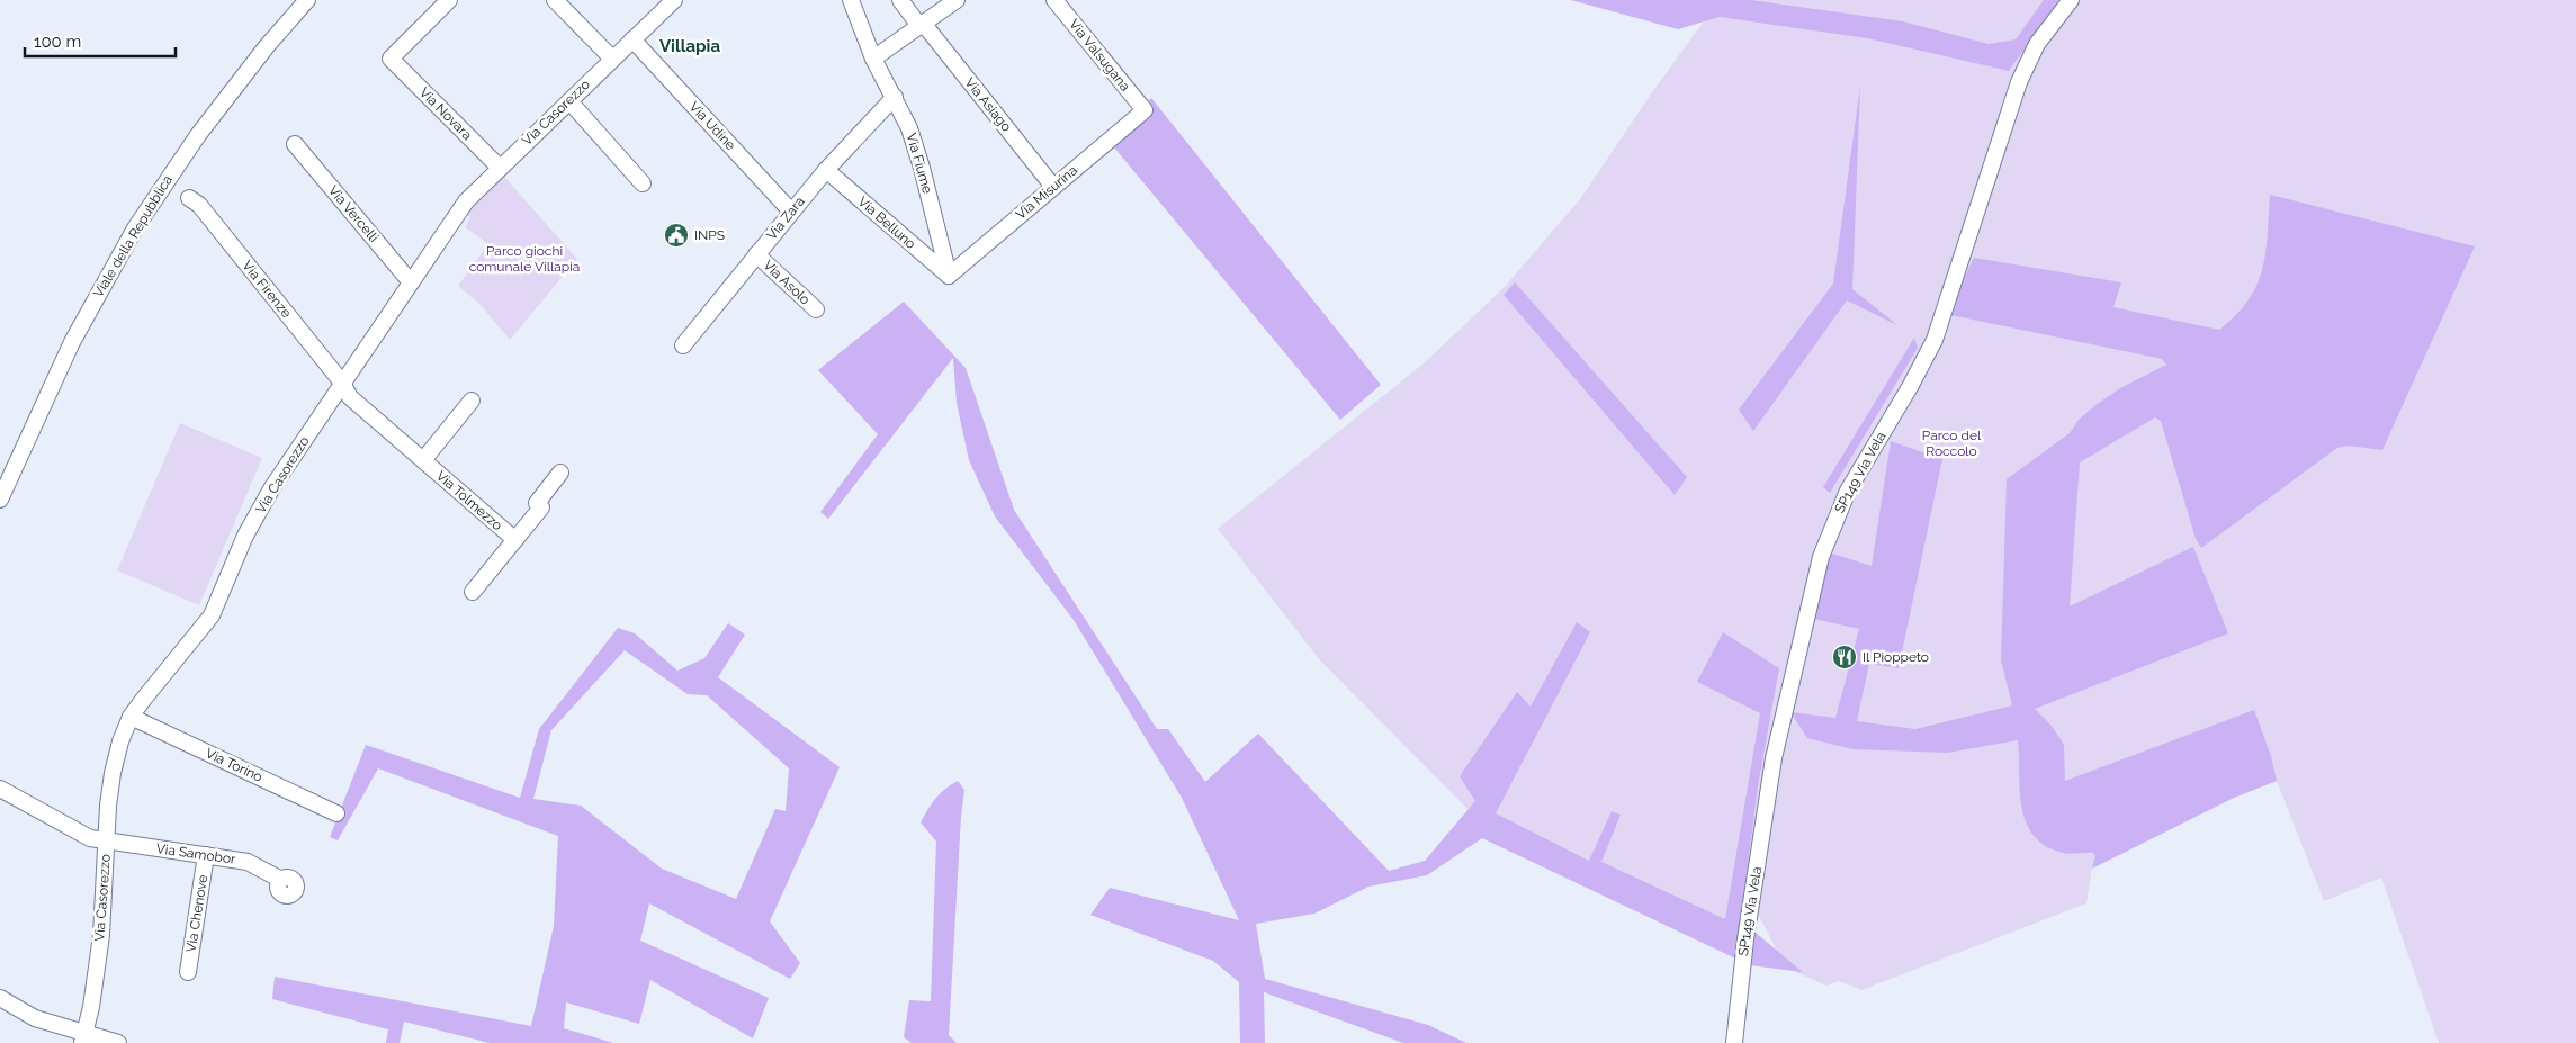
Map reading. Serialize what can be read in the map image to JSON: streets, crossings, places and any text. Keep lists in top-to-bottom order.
{
  "streets": {
    "street": [
      "Via Valsugana",
      "Via Asiago",
      "Via Casorezzo",
      "Via Novara",
      "Via Udine",
      "Via Fiume",
      "Via Misurina",
      "Via Vercelli",
      "Via Zara",
      "Via Belluno",
      "Viale della Repubblica",
      "Via Asolo",
      "Via Firenze",
      "SP149 Via Vela",
      "Via Tolmezzo",
      "Via Torino",
      "Via Samobor",
      "Via Chenove"
    ]
  },
  "crossings": [
    ["Via Valsugana", "Via Misurina"],
    ["Via Asiago", "Via Misurina"],
    ["Via Casorezzo", "Via Novara"],
    ["Via Casorezzo", "Via Udine"],
    ["Via Casorezzo", "Via Vercelli"],
    ["Via Casorezzo", "Via Firenze"],
    ["Via Casorezzo", "Via Tolmezzo"],
    ["Via Casorezzo", "Via Torino"],
    ["Via Casorezzo", "Via Samobor"],
    ["Via Udine", "Via Zara"],
    ["Via Fiume", "Via Misurina"],
    ["Via Fiume", "Via Zara"],
    ["Via Fiume", "Via Belluno"],
    ["Via Misurina", "Via Belluno"],
    ["Via Zara", "Via Belluno"],
    ["Via Zara", "Via Asolo"],
    ["Via Firenze", "Via Tolmezzo"],
    ["Via Samobor", "Via Chenove"]
  ],
  "districts": ["Villapia"],
  "parks": ["Parco giochi comunale Villapia", "Parco del Roccolo"],
  "places": {
    "public building": ["INPS"],
    "restaurant": ["Il Pioppeto"]
  },
  "scale_bar": "100 m"
}
